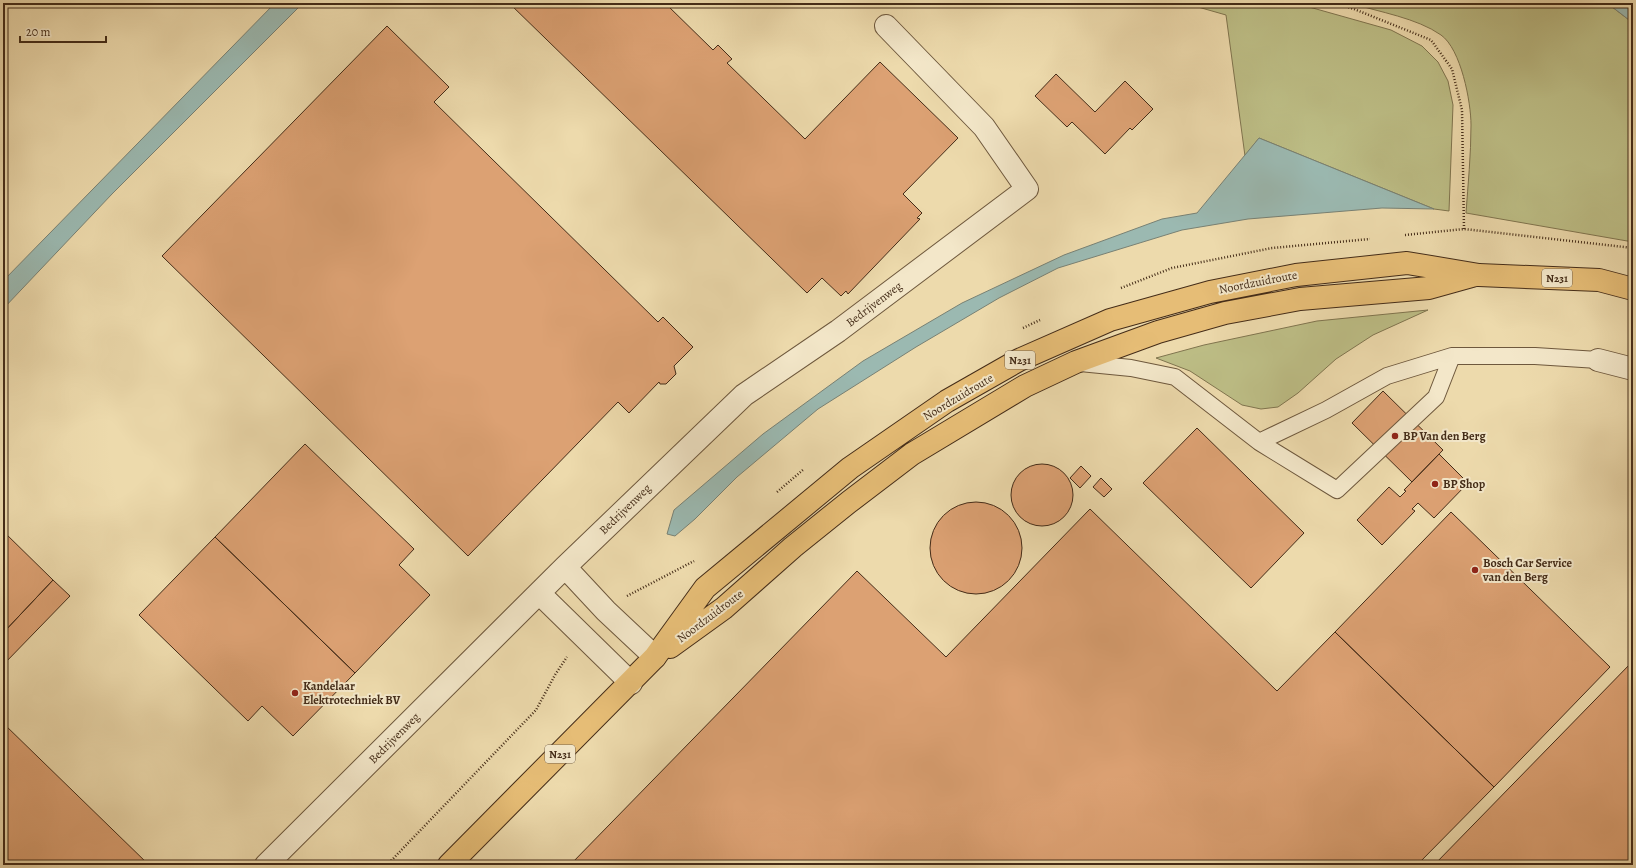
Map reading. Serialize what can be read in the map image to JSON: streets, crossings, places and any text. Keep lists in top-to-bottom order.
{
  "streets": {
    "main road": ["N231", "Noordzuidroute"],
    "street": ["Bedrijvenweg"]
  },
  "places": [
    "BP Van den Berg",
    "BP Shop",
    "Bosch Car Service van den Berg",
    "Kandelaar Elektrotechniek BV"
  ],
  "scale_bar": "20 m"
}
